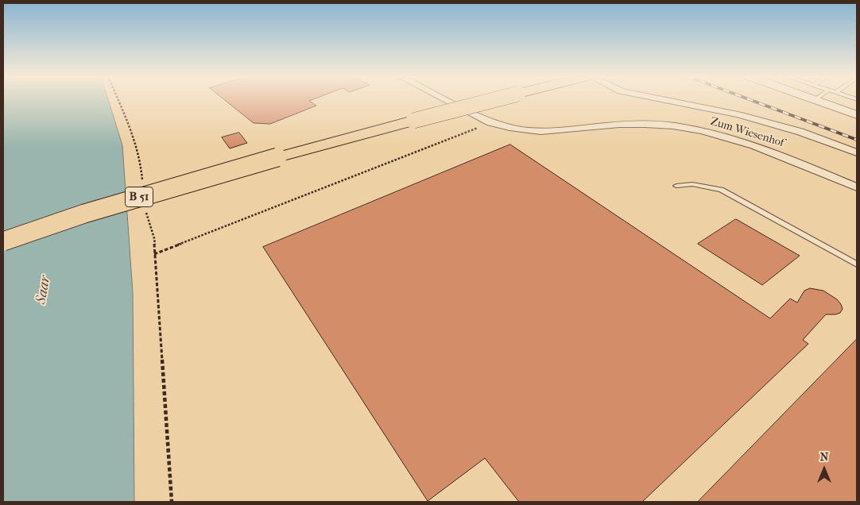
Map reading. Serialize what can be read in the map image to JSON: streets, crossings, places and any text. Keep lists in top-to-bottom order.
{
  "streets": {
    "main road": ["B 51"],
    "street": ["Zum Wiesenhof"]
  },
  "water": ["Saar"],
  "north": "top"
}
